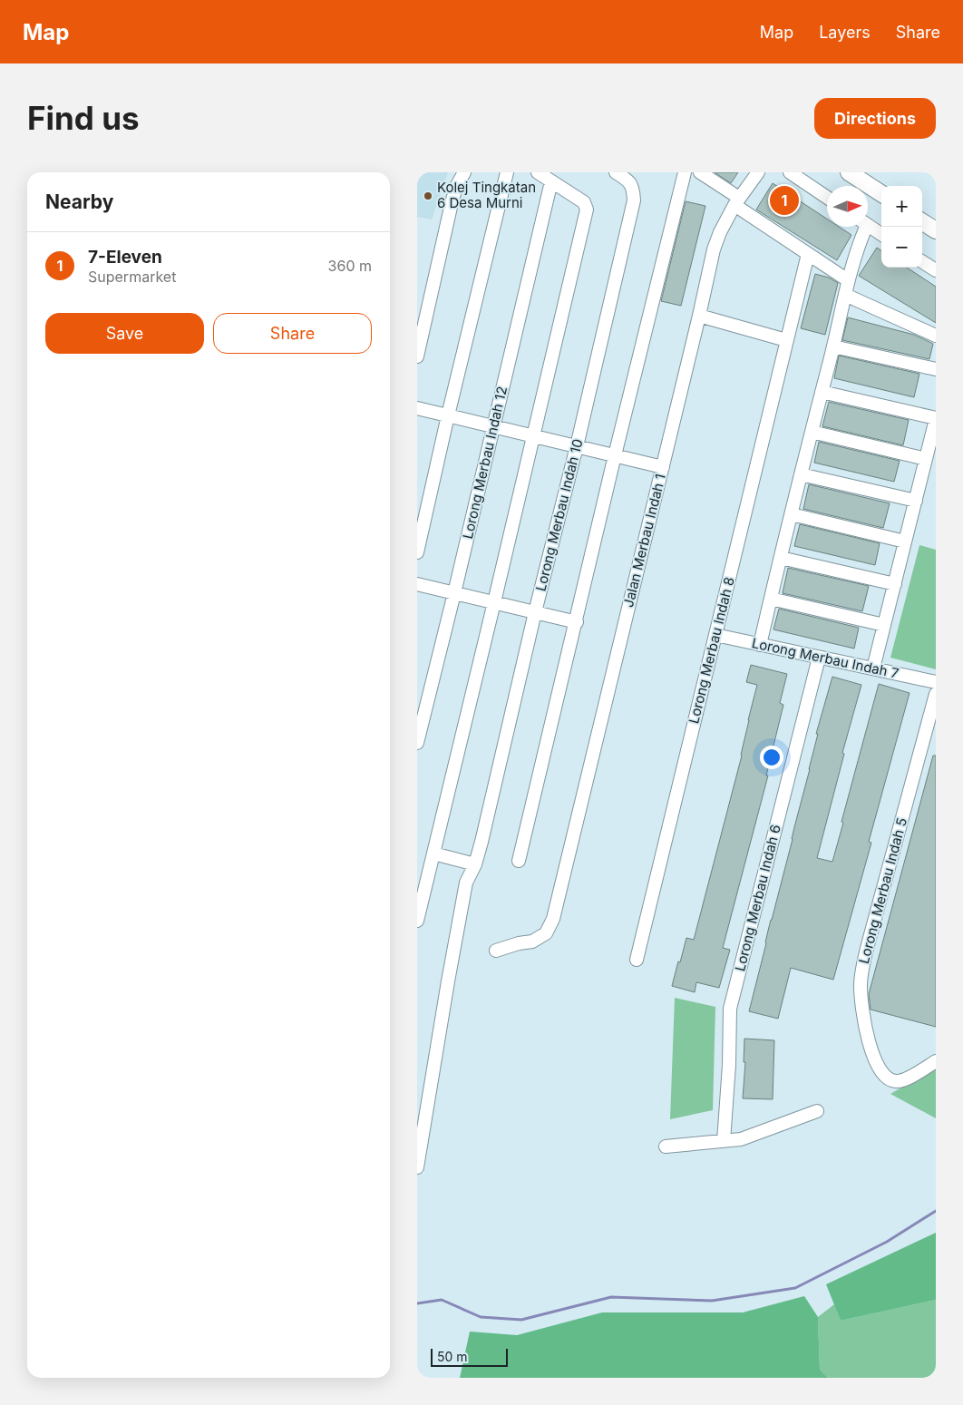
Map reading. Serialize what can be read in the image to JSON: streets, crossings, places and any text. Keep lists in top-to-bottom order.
{
  "streets": {
    "street": [
      "Lorong Merbau Indah 12",
      "Lorong Merbau Indah 10",
      "Jalan Merbau Indah 1",
      "Lorong Merbau Indah 8",
      "Lorong Merbau Indah 7",
      "Lorong Merbau Indah 5",
      "Lorong Merbau Indah 6"
    ]
  },
  "crossings": [
    ["Lorong Merbau Indah 8", "Lorong Merbau Indah 7"],
    ["Lorong Merbau Indah 7", "Lorong Merbau Indah 6"]
  ],
  "places": ["Kolej Tingkatan 6 Desa Murni"],
  "scale_bar": "50 m",
  "north": "right",
  "page": {
    "header": "Map",
    "nav": ["Map", "Layers", "Share"],
    "buttons": [
      "Directions",
      ["Save", "Share"]
    ],
    "title": "Find us",
    "heading": "Nearby",
    "pins": "1",
    "map_buttons": ["+", "−"],
    "list": [
      {
        "mark": "1",
        "name": "7-Eleven",
        "note": "Supermarket",
        "value": "360 m"
      }
    ],
    "scale": "50 m"
  }
}
